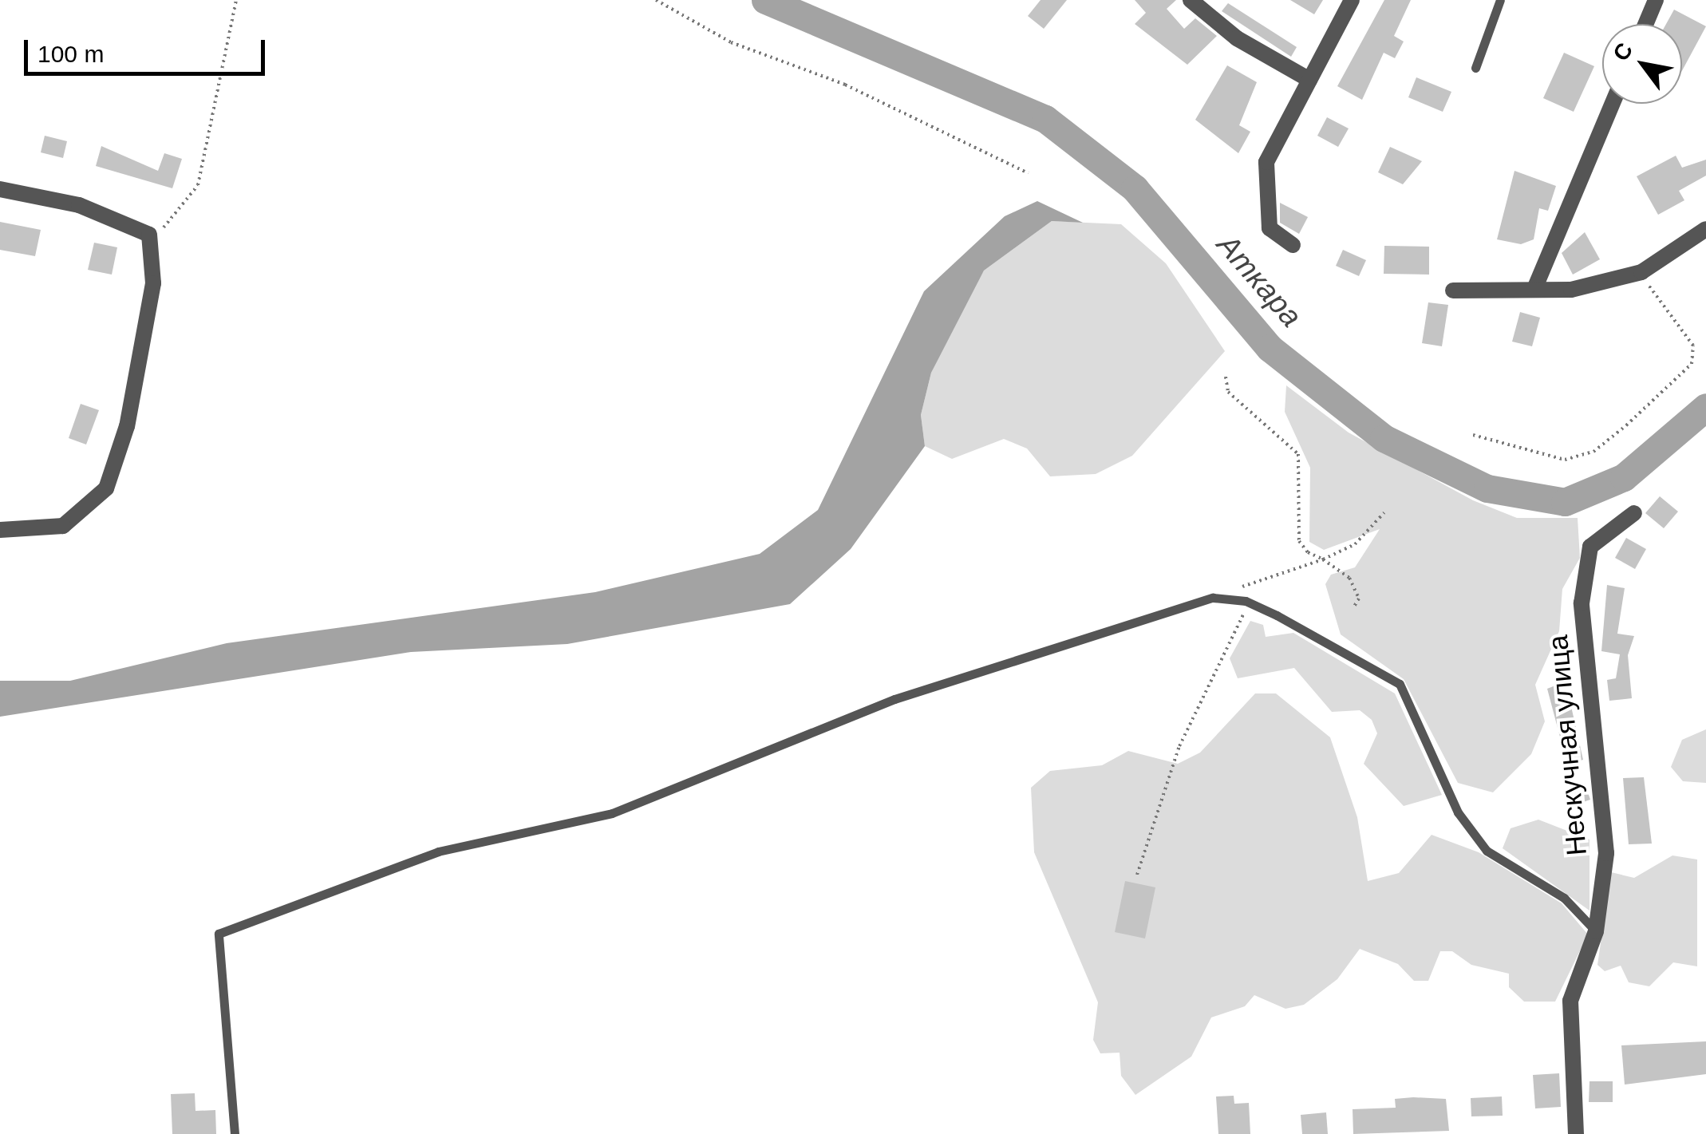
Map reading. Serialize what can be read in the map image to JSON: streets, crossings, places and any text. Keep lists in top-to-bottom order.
{
  "streets": {
    "street": ["Нескучная улица"]
  },
  "water": ["Аткара"],
  "scale_bar": "100 m",
  "north": "top left"
}
